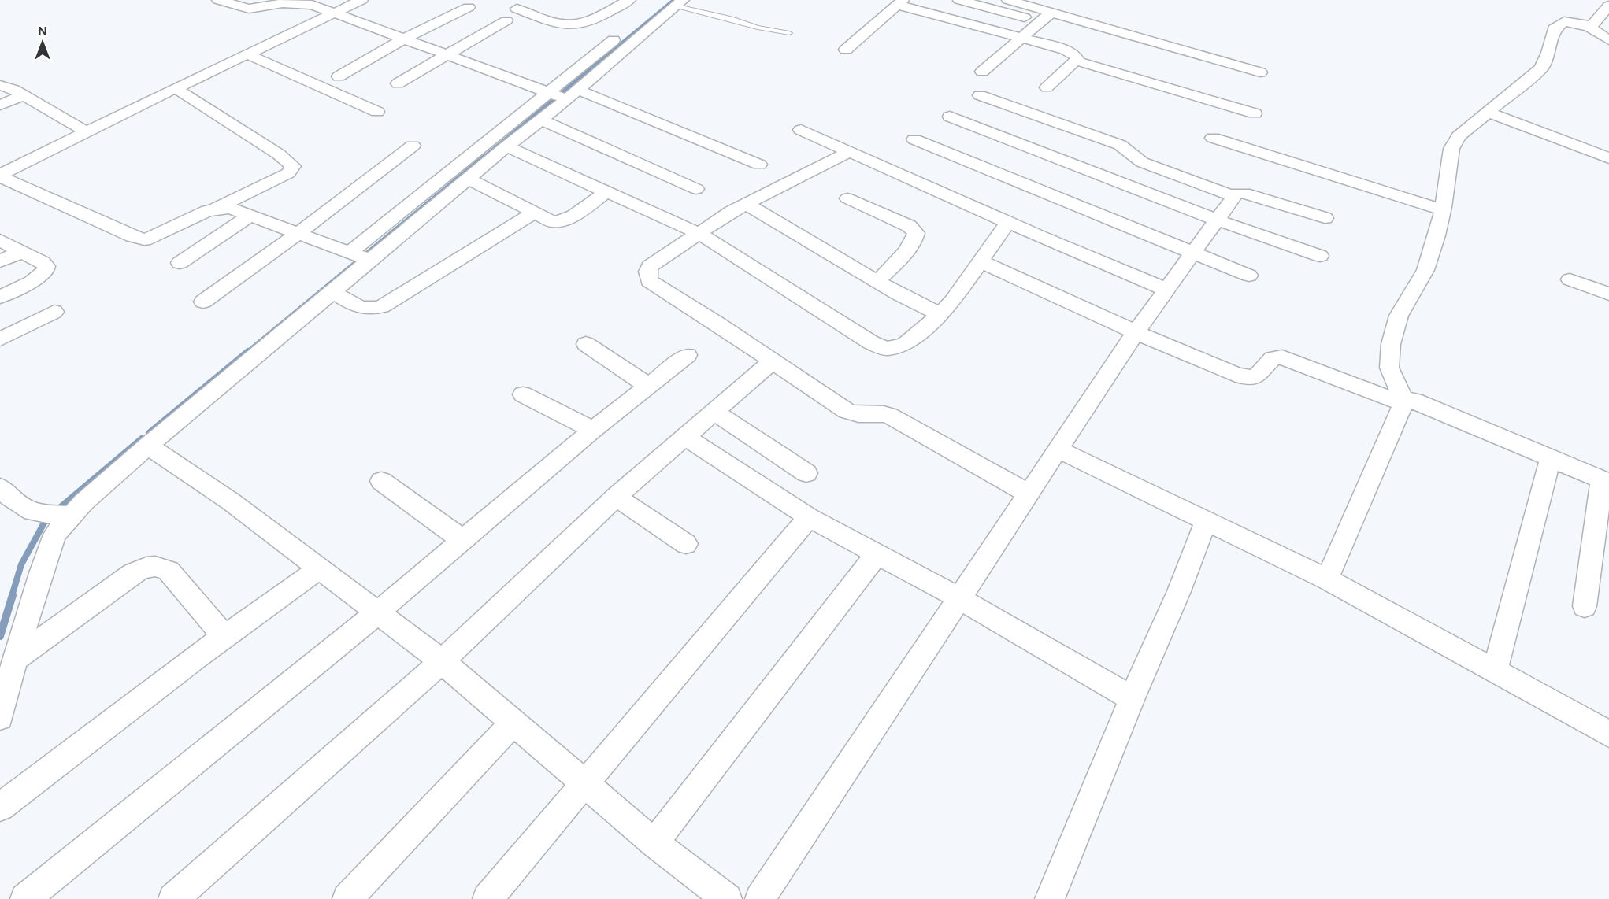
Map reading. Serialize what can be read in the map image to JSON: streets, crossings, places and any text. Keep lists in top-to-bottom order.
{
  "north": "top"
}
